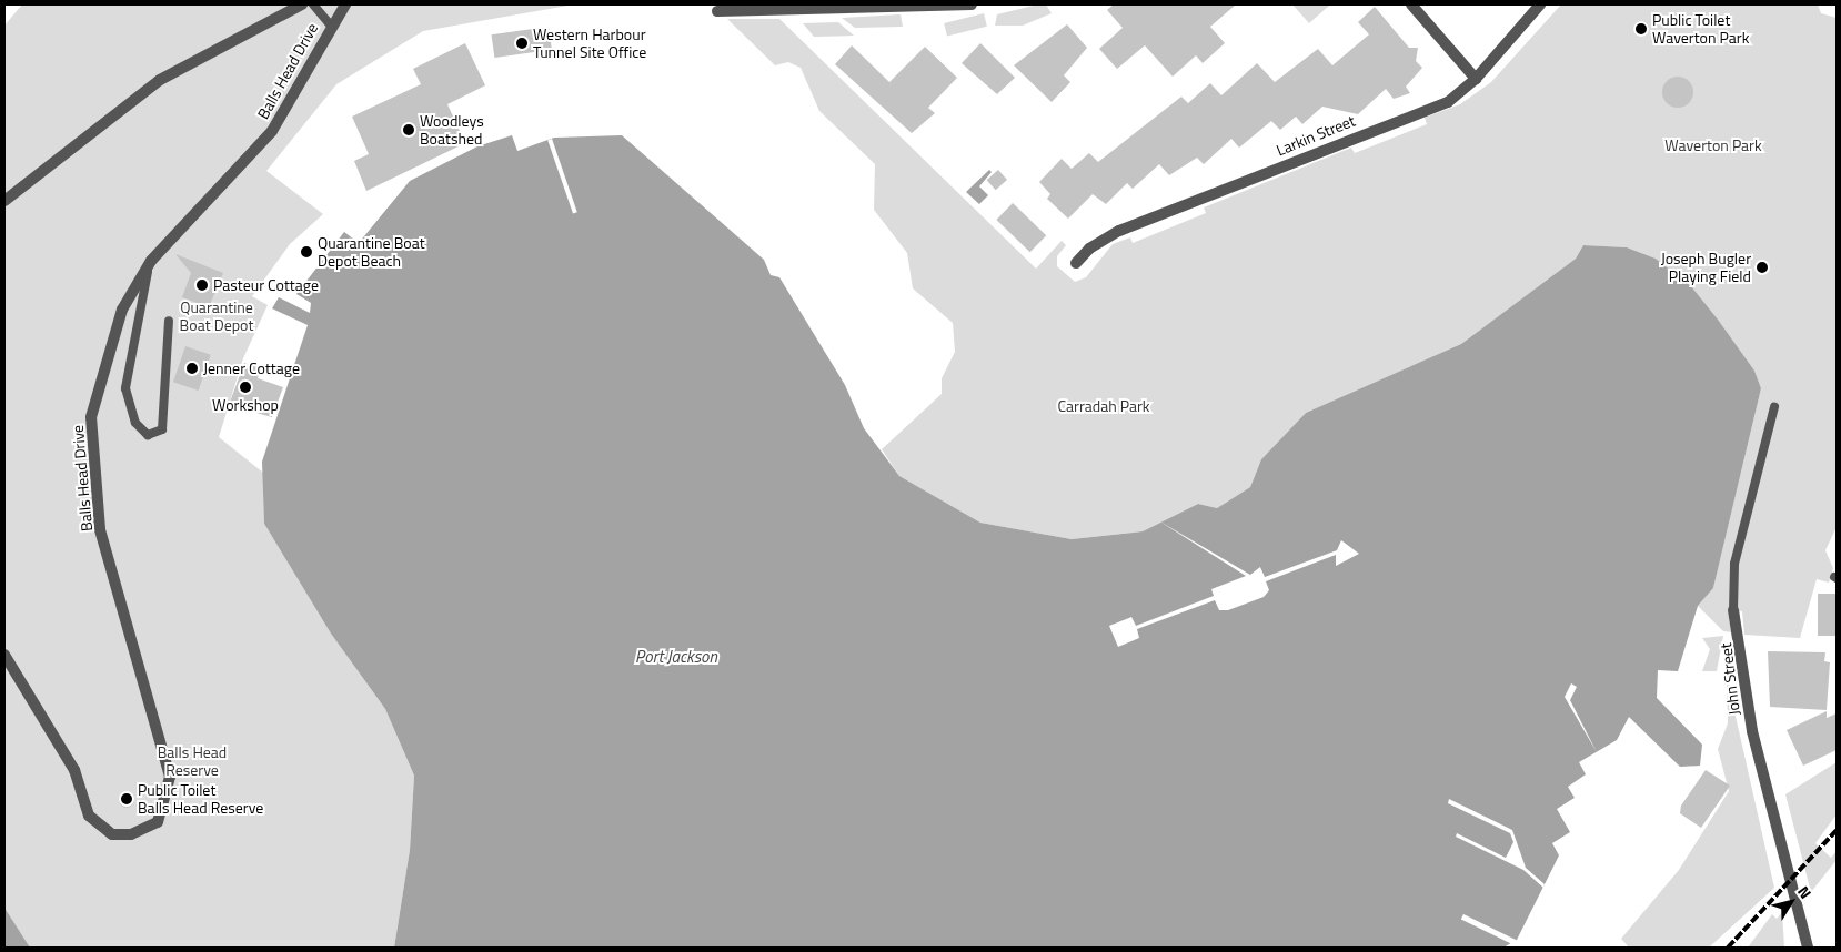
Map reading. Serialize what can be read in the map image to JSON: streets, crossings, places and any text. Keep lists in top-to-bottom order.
{
  "streets": {
    "street": ["Balls Head Drive", "Larkin Street", "John Street"]
  },
  "water": ["Port Jackson"],
  "parks": [
    "Waverton Park",
    "Quarantine Boat Depot",
    "Carradah Park",
    "Balls Head Reserve"
  ],
  "places": [
    "Public Toilet Waverton Park",
    "Western Harbour Tunnel Site Office",
    "Woodleys Boatshed",
    "Quarantine Boat Depot Beach",
    "Joseph Bugler Playing Field",
    "Pasteur Cottage",
    "Jenner Cottage",
    "Workshop",
    "Public Toilet Balls Head Reserve"
  ],
  "north": "top right"
}
